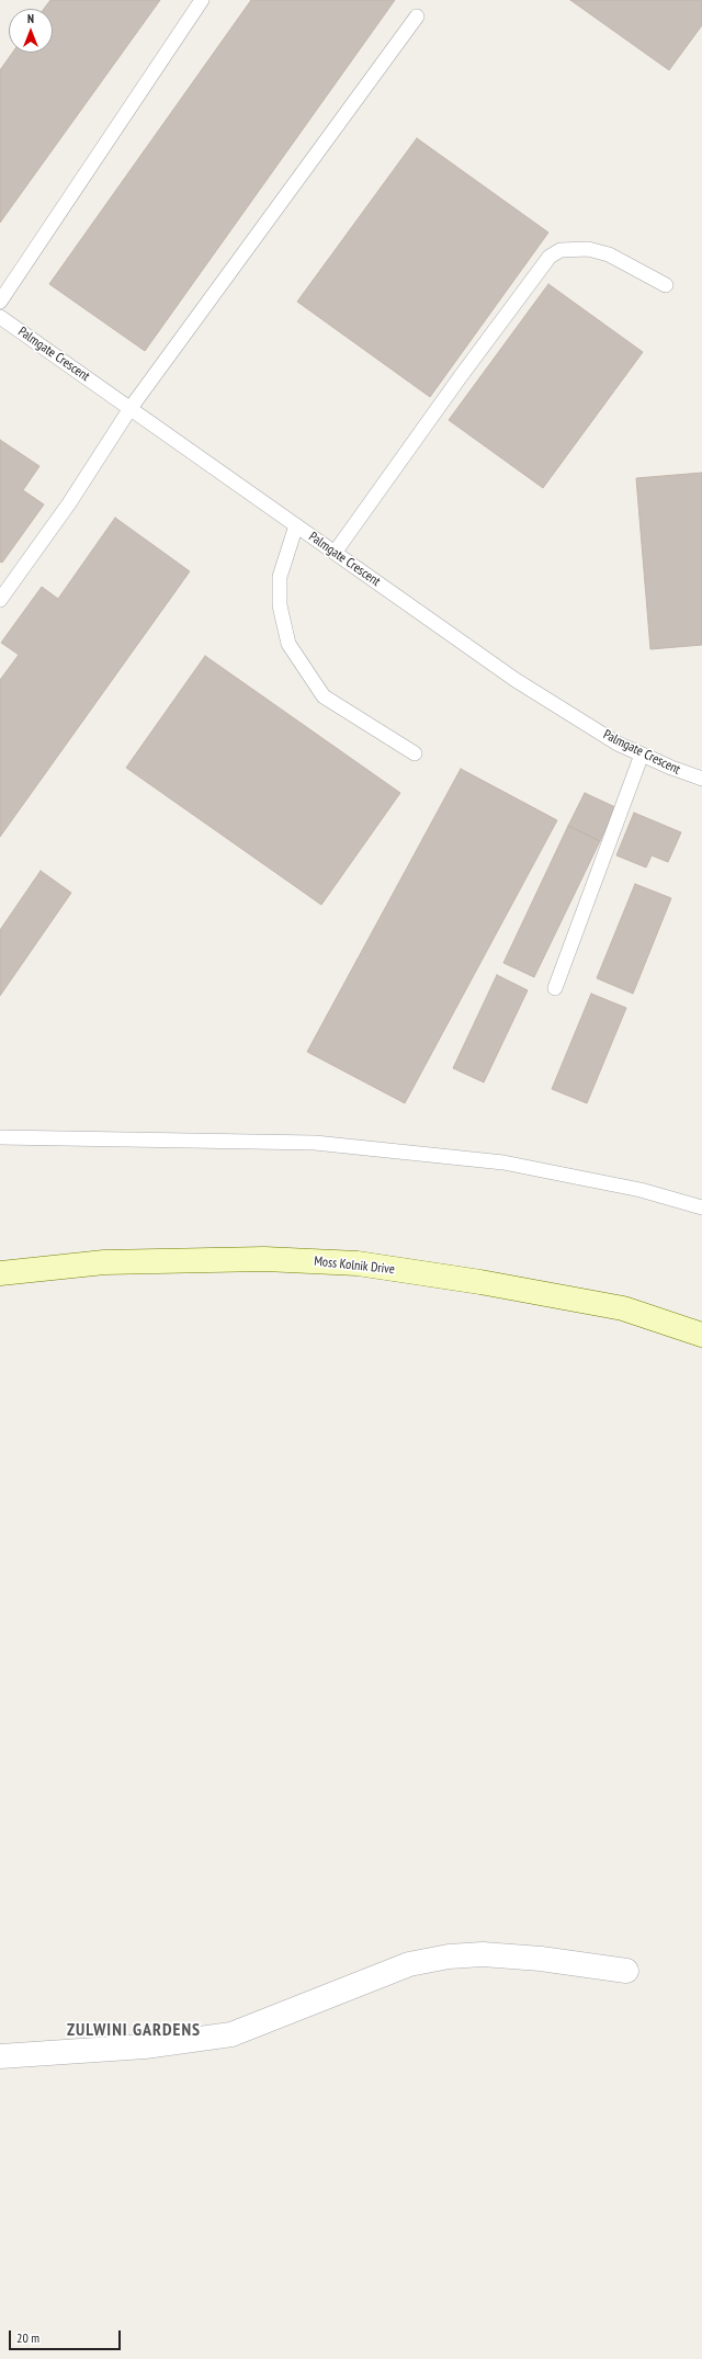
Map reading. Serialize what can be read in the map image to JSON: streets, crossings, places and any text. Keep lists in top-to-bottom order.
{
  "streets": {
    "main road": ["Moss Kolnik Drive"],
    "lane": ["Palmgate Crescent"]
  },
  "districts": ["ZULWINI GARDENS"],
  "scale_bar": "20 m",
  "north": "top"
}
